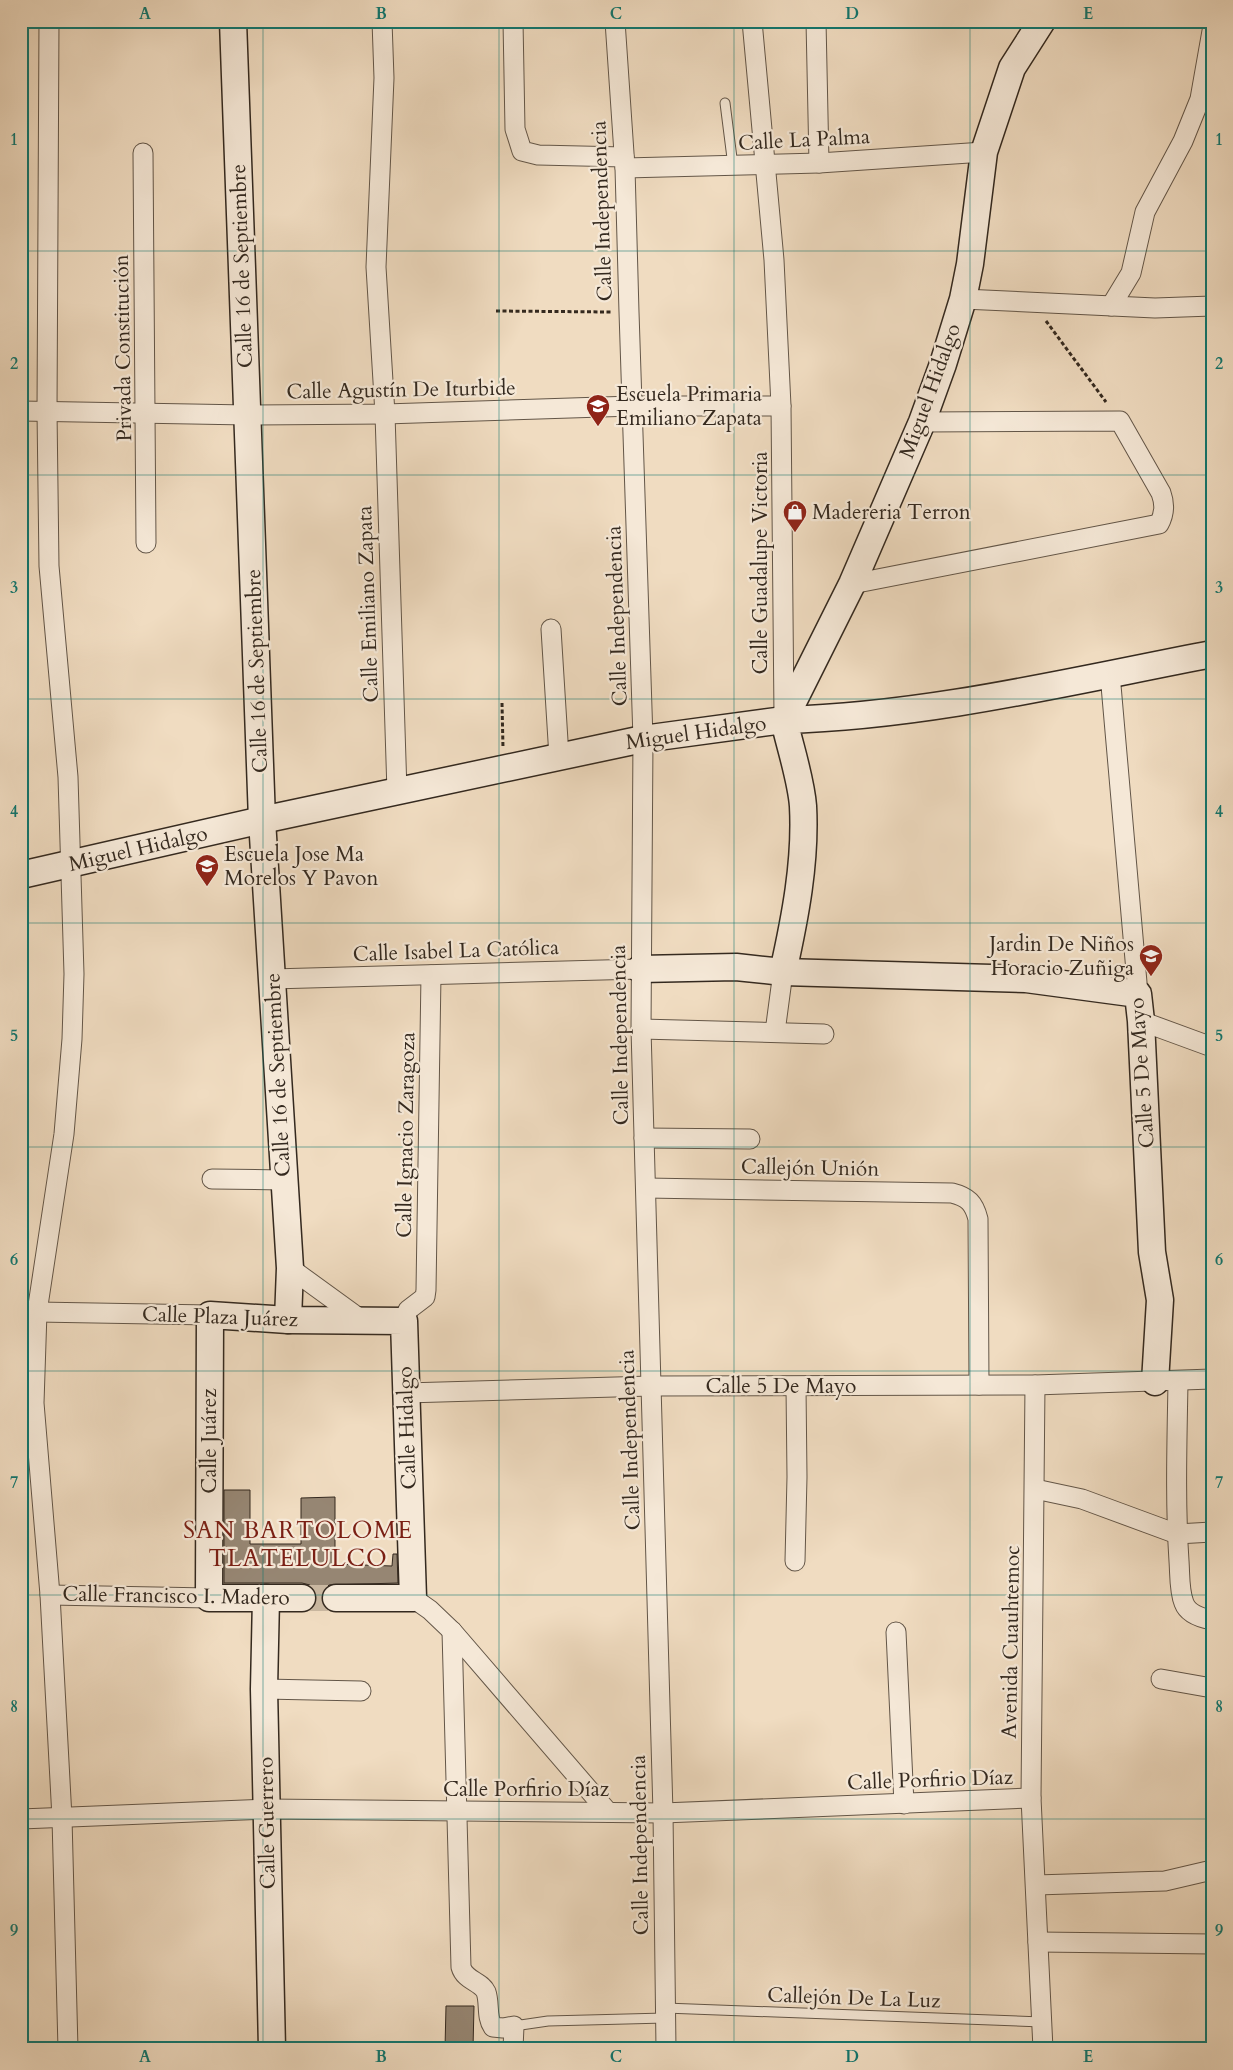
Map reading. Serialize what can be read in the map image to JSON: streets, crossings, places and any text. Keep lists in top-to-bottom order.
{
  "streets": {
    "street": [
      "Calle La Palma",
      "Calle Independencia",
      "Calle 16 de Septiembre",
      "Privada Constitución",
      "Calle Agustín De Iturbide",
      "Miguel Hidalgo",
      "Calle Guadalupe Victoria",
      "Calle Emiliano Zapata",
      "Calle Isabel La Católica",
      "Calle 5 De Mayo",
      "Calle Ignacio Zaragoza",
      "Callejón Unión",
      "Calle Plaza Juárez",
      "Calle Hidalgo",
      "Calle Juárez",
      "Calle Francisco I. Madero",
      "Avenida Cuauhtemoc",
      "Calle Porfirio Díaz",
      "Calle Guerrero"
    ],
    "lane": ["Callejón De La Luz"]
  },
  "crossings": [
    ["Calle La Palma", "Calle Independencia"],
    ["Calle La Palma", "Miguel Hidalgo"],
    ["Calle La Palma", "Calle Guadalupe Victoria"],
    ["Calle Independencia", "Calle Agustín De Iturbide"],
    ["Calle Independencia", "Miguel Hidalgo"],
    ["Calle Independencia", "Calle Isabel La Católica"],
    ["Calle Independencia", "Calle 5 De Mayo"],
    ["Calle Independencia", "Callejón Unión"],
    ["Calle Independencia", "Calle Porfirio Díaz"],
    ["Calle Independencia", "Callejón De La Luz"],
    ["Calle 16 de Septiembre", "Calle Agustín De Iturbide"],
    ["Calle 16 de Septiembre", "Miguel Hidalgo"],
    ["Calle 16 de Septiembre", "Calle Isabel La Católica"],
    ["Calle 16 de Septiembre", "Calle Plaza Juárez"],
    ["Privada Constitución", "Calle Agustín De Iturbide"],
    ["Calle Agustín De Iturbide", "Calle Guadalupe Victoria"],
    ["Calle Agustín De Iturbide", "Calle Emiliano Zapata"],
    ["Miguel Hidalgo", "Calle Guadalupe Victoria"],
    ["Miguel Hidalgo", "Calle Emiliano Zapata"],
    ["Calle Isabel La Católica", "Calle Ignacio Zaragoza"],
    ["Calle 5 De Mayo", "Callejón Unión"],
    ["Calle 5 De Mayo", "Calle Hidalgo"],
    ["Calle 5 De Mayo", "Avenida Cuauhtemoc"],
    ["Calle Ignacio Zaragoza", "Calle Plaza Juárez"],
    ["Calle Ignacio Zaragoza", "Calle Hidalgo"],
    ["Calle Plaza Juárez", "Calle Hidalgo"],
    ["Calle Plaza Juárez", "Calle Juárez"],
    ["Calle Juárez", "Calle Francisco I. Madero"],
    ["Calle Francisco I. Madero", "Calle Guerrero"],
    ["Avenida Cuauhtemoc", "Calle Porfirio Díaz"],
    ["Avenida Cuauhtemoc", "Callejón De La Luz"],
    ["Calle Porfirio Díaz", "Calle Guerrero"]
  ],
  "districts": ["SAN BARTOLOME TLATELULCO"],
  "places": {
    "school or university": ["Escuela Primaria Emiliano Zapata", "Escuela Jose Ma Morelos Y Pavon", "Jardin De Niños Horacio Zuñiga"],
    "shop": ["Madereria Terron"]
  },
  "grid": {
    "columns": [
      "A",
      "B",
      "C",
      "D",
      "E"
    ],
    "rows": [
      "1",
      "2",
      "3",
      "4",
      "5",
      "6",
      "7",
      "8",
      "9"
    ]
  }
}
